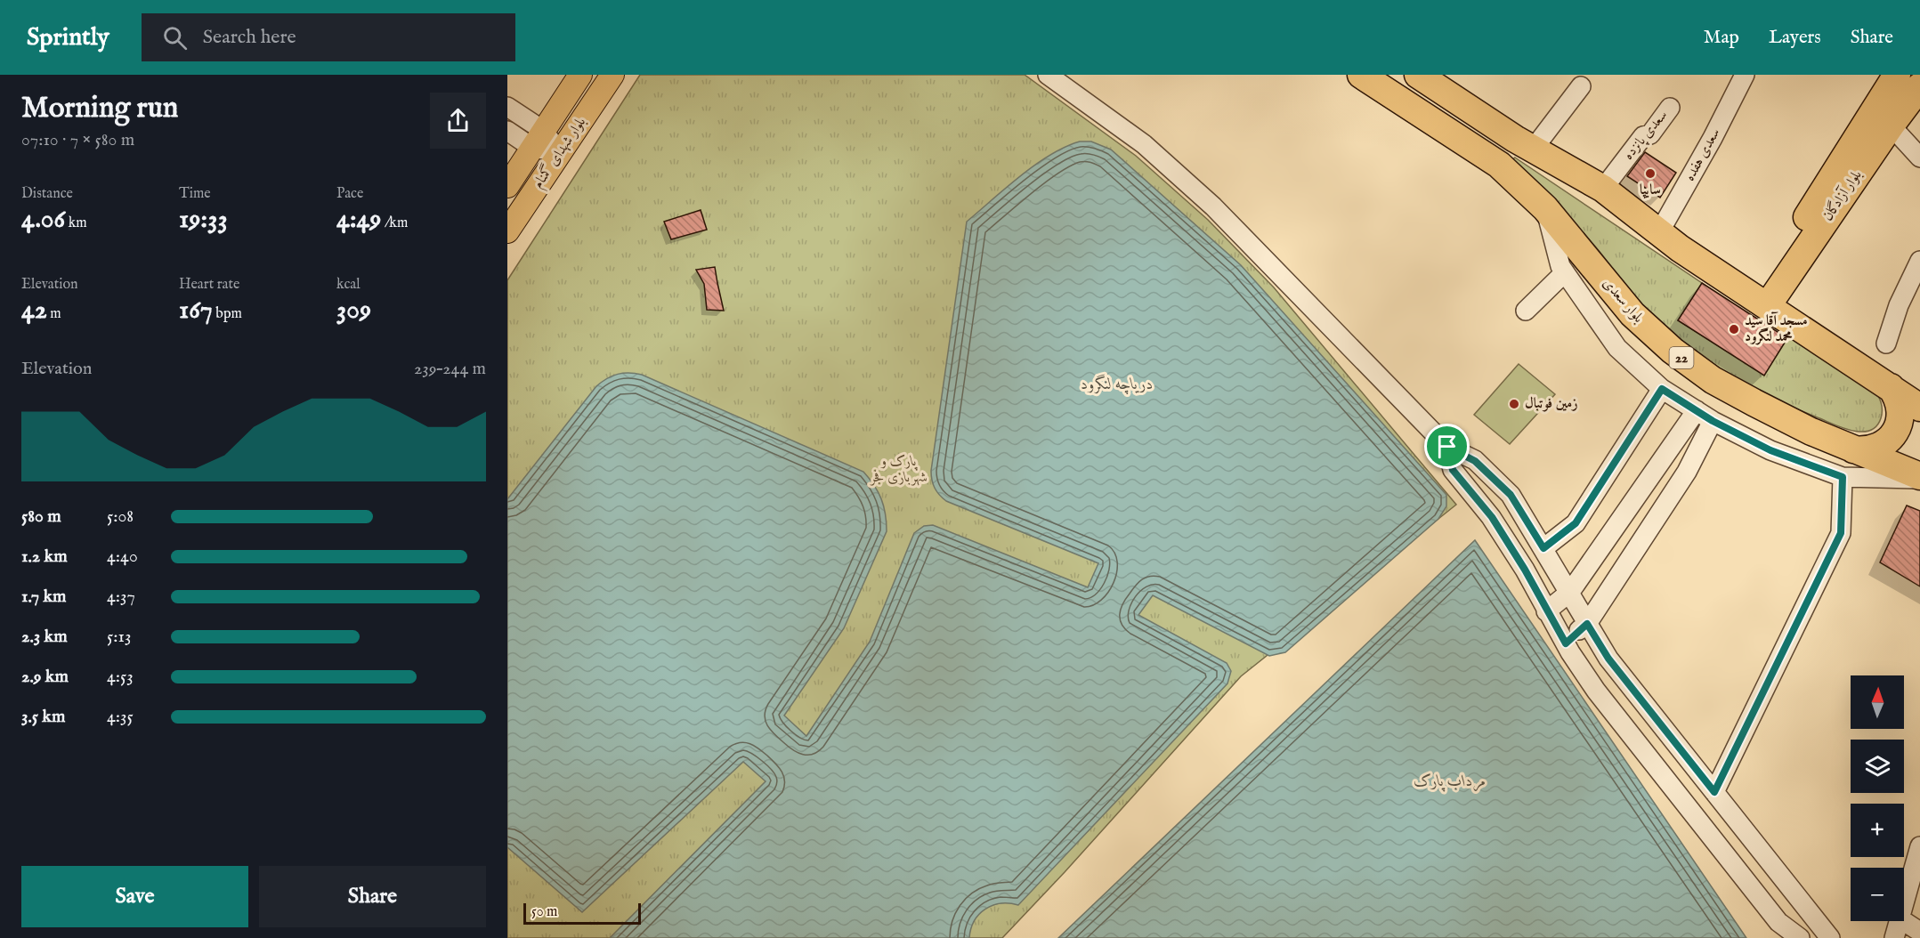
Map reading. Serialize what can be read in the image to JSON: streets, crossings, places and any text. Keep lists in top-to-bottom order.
{
  "streets": {
    "highway": ["بلوار آزادگان", "بلوار سعدی", "22"],
    "main road": ["بلوار شهدای گمنام"],
    "street": ["سعدی پانزده", "سعدی هفده"]
  },
  "water": ["دریاچه لنگرود", "مرداب پارک"],
  "parks": ["پارک و شهربازی فجر"],
  "places": ["سایپا", "مسجد آقا سید محمد لنگرود", "زمین فوتبال"],
  "scale_bar": "50 m",
  "north": "top",
  "page": {
    "header": "Sprintly",
    "search": "Search here",
    "nav": ["Map", "Layers", "Share"],
    "heading": ["Morning run", "07:10 · 7 × 580 m"],
    "stats": [
      ["Distance", "4.06 km"],
      ["Time", "19:33"],
      ["Pace", "4:49 /km"],
      ["Elevation", "42 m"],
      ["Heart rate", "167 bpm"],
      ["kcal", "309"]
    ],
    "chart": ["Elevation", "239–244 m"],
    "list": [
      {
        "name": "580 m",
        "note": "5:08"
      },
      {
        "name": "1.2 km",
        "note": "4:40"
      },
      {
        "name": "1.7 km",
        "note": "4:37"
      },
      {
        "name": "2.3 km",
        "note": "5:13"
      },
      {
        "name": "2.9 km",
        "note": "4:53"
      },
      {
        "name": "3.5 km",
        "note": "4:35"
      }
    ],
    "map_buttons": ["+", "−"],
    "buttons": ["Save", "Share"],
    "scale": "50 m"
  }
}
